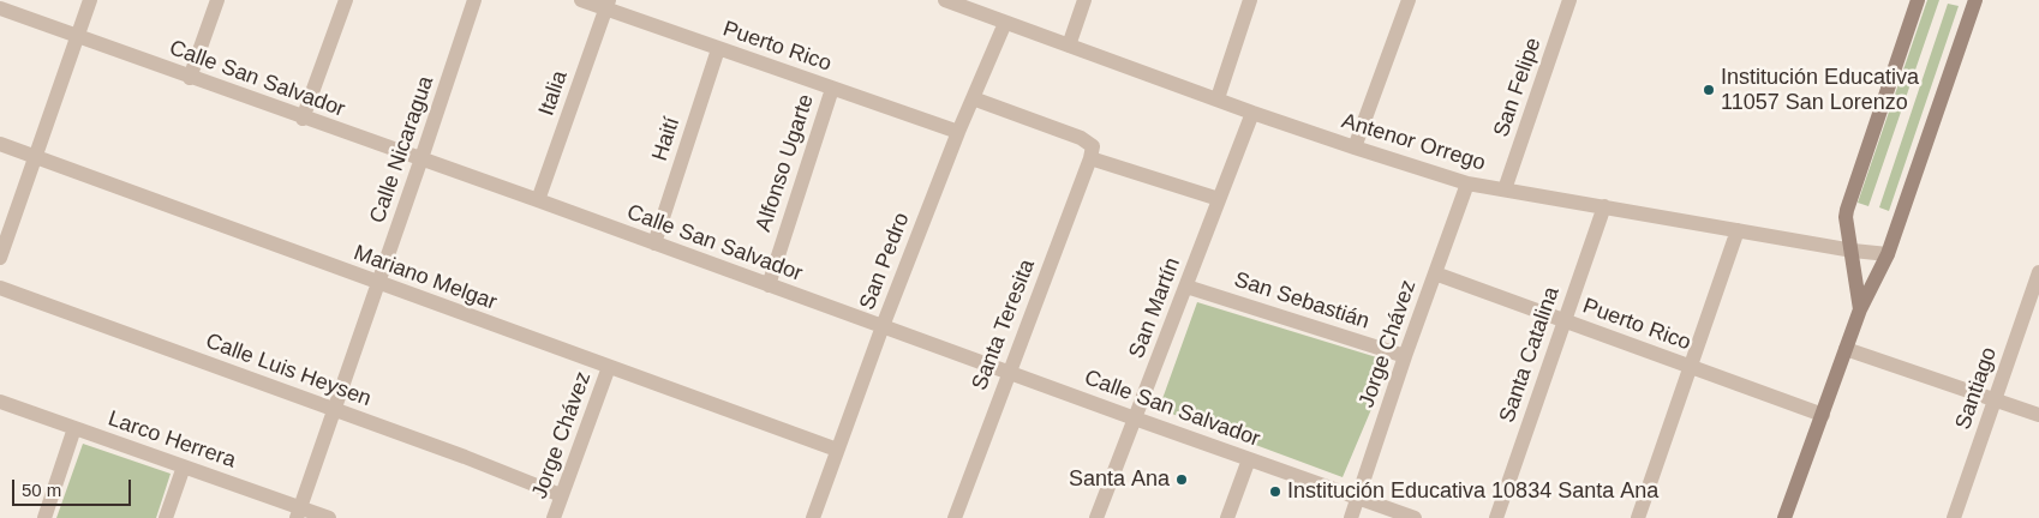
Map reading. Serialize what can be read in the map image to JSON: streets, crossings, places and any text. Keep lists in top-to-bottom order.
{
  "streets": {
    "street": [
      "Puerto Rico",
      "Calle San Salvador",
      "San Felipe",
      "Italia",
      "Haití",
      "Antenor Orrego",
      "Calle Nicaragua",
      "Alfonso Ugarte",
      "San Pedro",
      "Mariano Melgar",
      "San Sebastián",
      "San Martín",
      "Santa Teresita",
      "Jorge Chávez",
      "Santa Catalina",
      "Calle Luis Heysen",
      "Santiago",
      "Larco Herrera"
    ]
  },
  "crossings": [
    ["Puerto Rico", "Italia"],
    ["Puerto Rico", "Haití"],
    ["Puerto Rico", "Alfonso Ugarte"],
    ["Puerto Rico", "San Pedro"],
    ["Puerto Rico", "Jorge Chávez"],
    ["Puerto Rico", "Santa Catalina"],
    ["Calle San Salvador", "Italia"],
    ["Calle San Salvador", "Haití"],
    ["Calle San Salvador", "Calle Nicaragua"],
    ["Calle San Salvador", "Alfonso Ugarte"],
    ["Calle San Salvador", "San Pedro"],
    ["Calle San Salvador", "San Martín"],
    ["Calle San Salvador", "Santa Teresita"],
    ["Calle San Salvador", "Jorge Chávez"],
    ["San Felipe", "Antenor Orrego"],
    ["Antenor Orrego", "San Pedro"],
    ["Antenor Orrego", "San Martín"],
    ["Antenor Orrego", "Jorge Chávez"],
    ["Antenor Orrego", "Santa Catalina"],
    ["Calle Nicaragua", "Mariano Melgar"],
    ["Calle Nicaragua", "Calle Luis Heysen"],
    ["Calle Nicaragua", "Larco Herrera"],
    ["San Pedro", "Mariano Melgar"],
    ["Mariano Melgar", "Jorge Chávez"],
    ["San Sebastián", "San Martín"],
    ["San Sebastián", "Jorge Chávez"],
    ["Jorge Chávez", "Calle Luis Heysen"]
  ],
  "places": ["Institución Educativa 11057 San Lorenzo", "Santa Ana", "Institución Educativa 10834 Santa Ana"],
  "scale_bar": "50 m"
}
